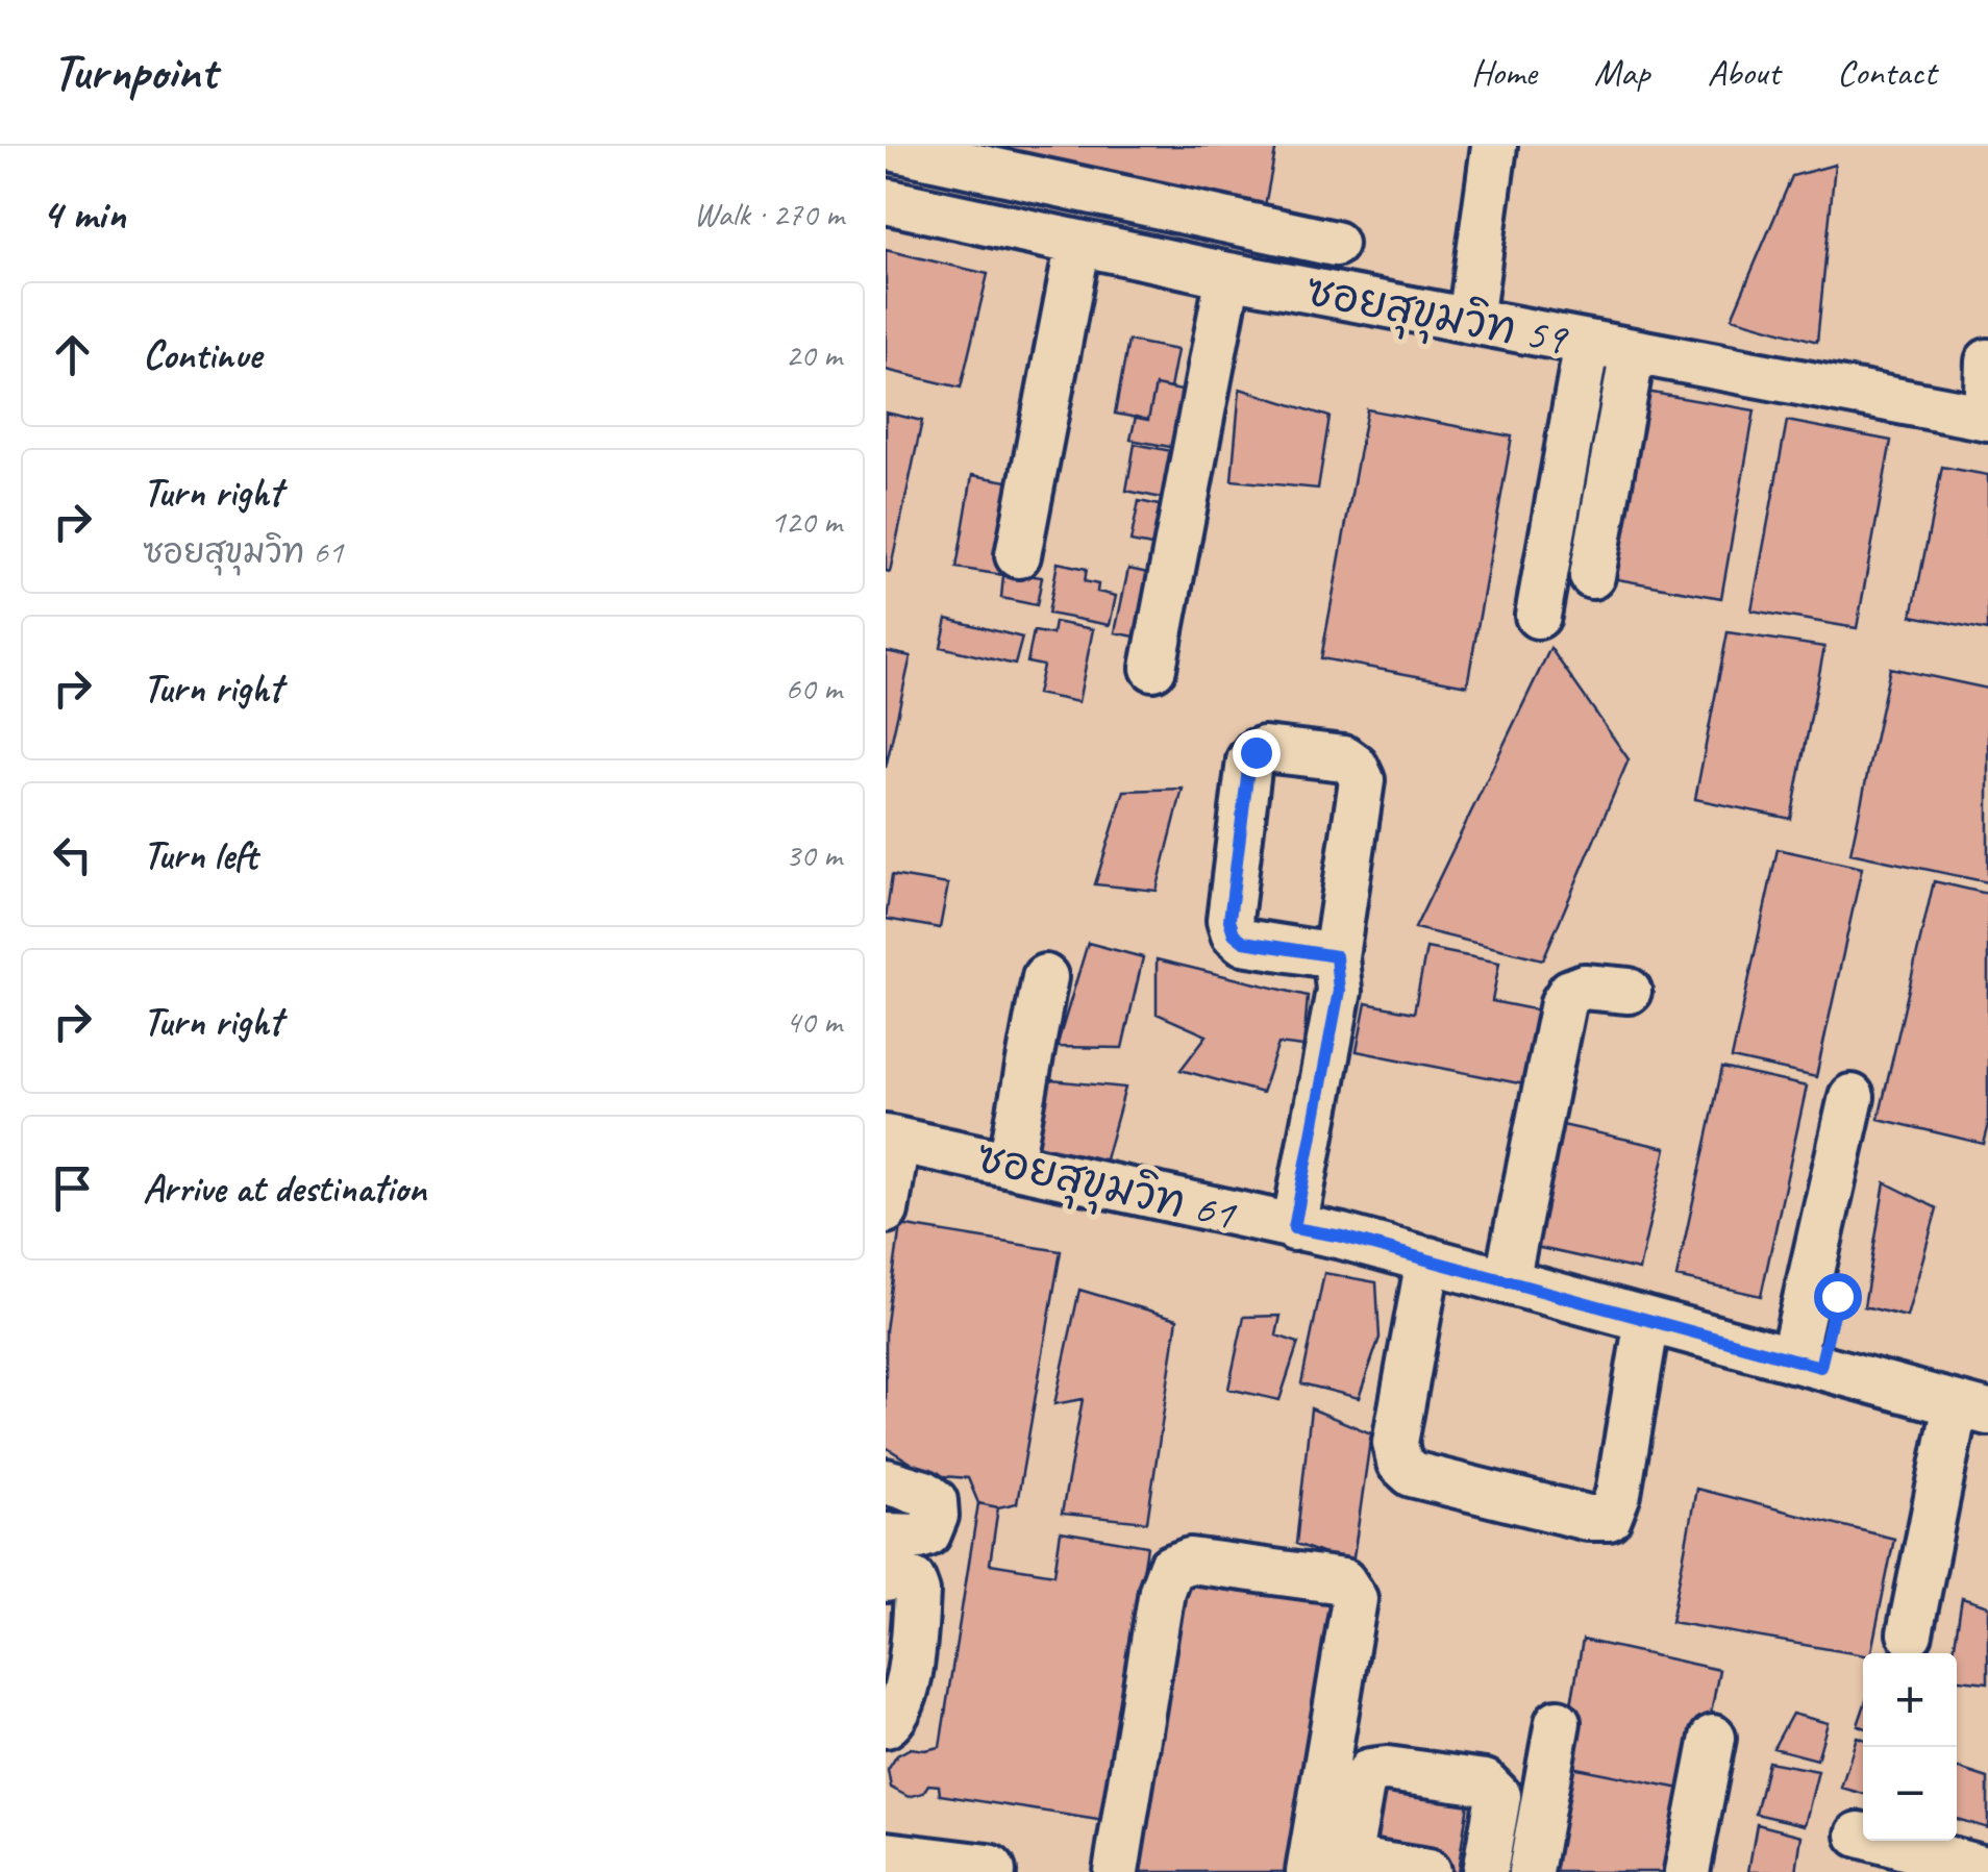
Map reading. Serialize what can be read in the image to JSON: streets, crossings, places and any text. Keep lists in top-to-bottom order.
{
  "streets": {
    "street": ["ซอยสุขุมวิท 59", "ซอยสุขุมวิท 61"]
  },
  "page": {
    "header": "Turnpoint",
    "nav": [
      "Home",
      "Map",
      "About",
      "Contact"
    ],
    "heading": ["4 min", "Walk · 270 m"],
    "list": [
      ["Continue", "20 m"],
      ["Turn right", "ซอยสุขุมวิท 61", "120 m"],
      ["Turn right", "60 m"],
      ["Turn left", "30 m"],
      ["Turn right", "40 m"],
      "Arrive at destination"
    ],
    "map_buttons": ["+", "−"]
  }
}
